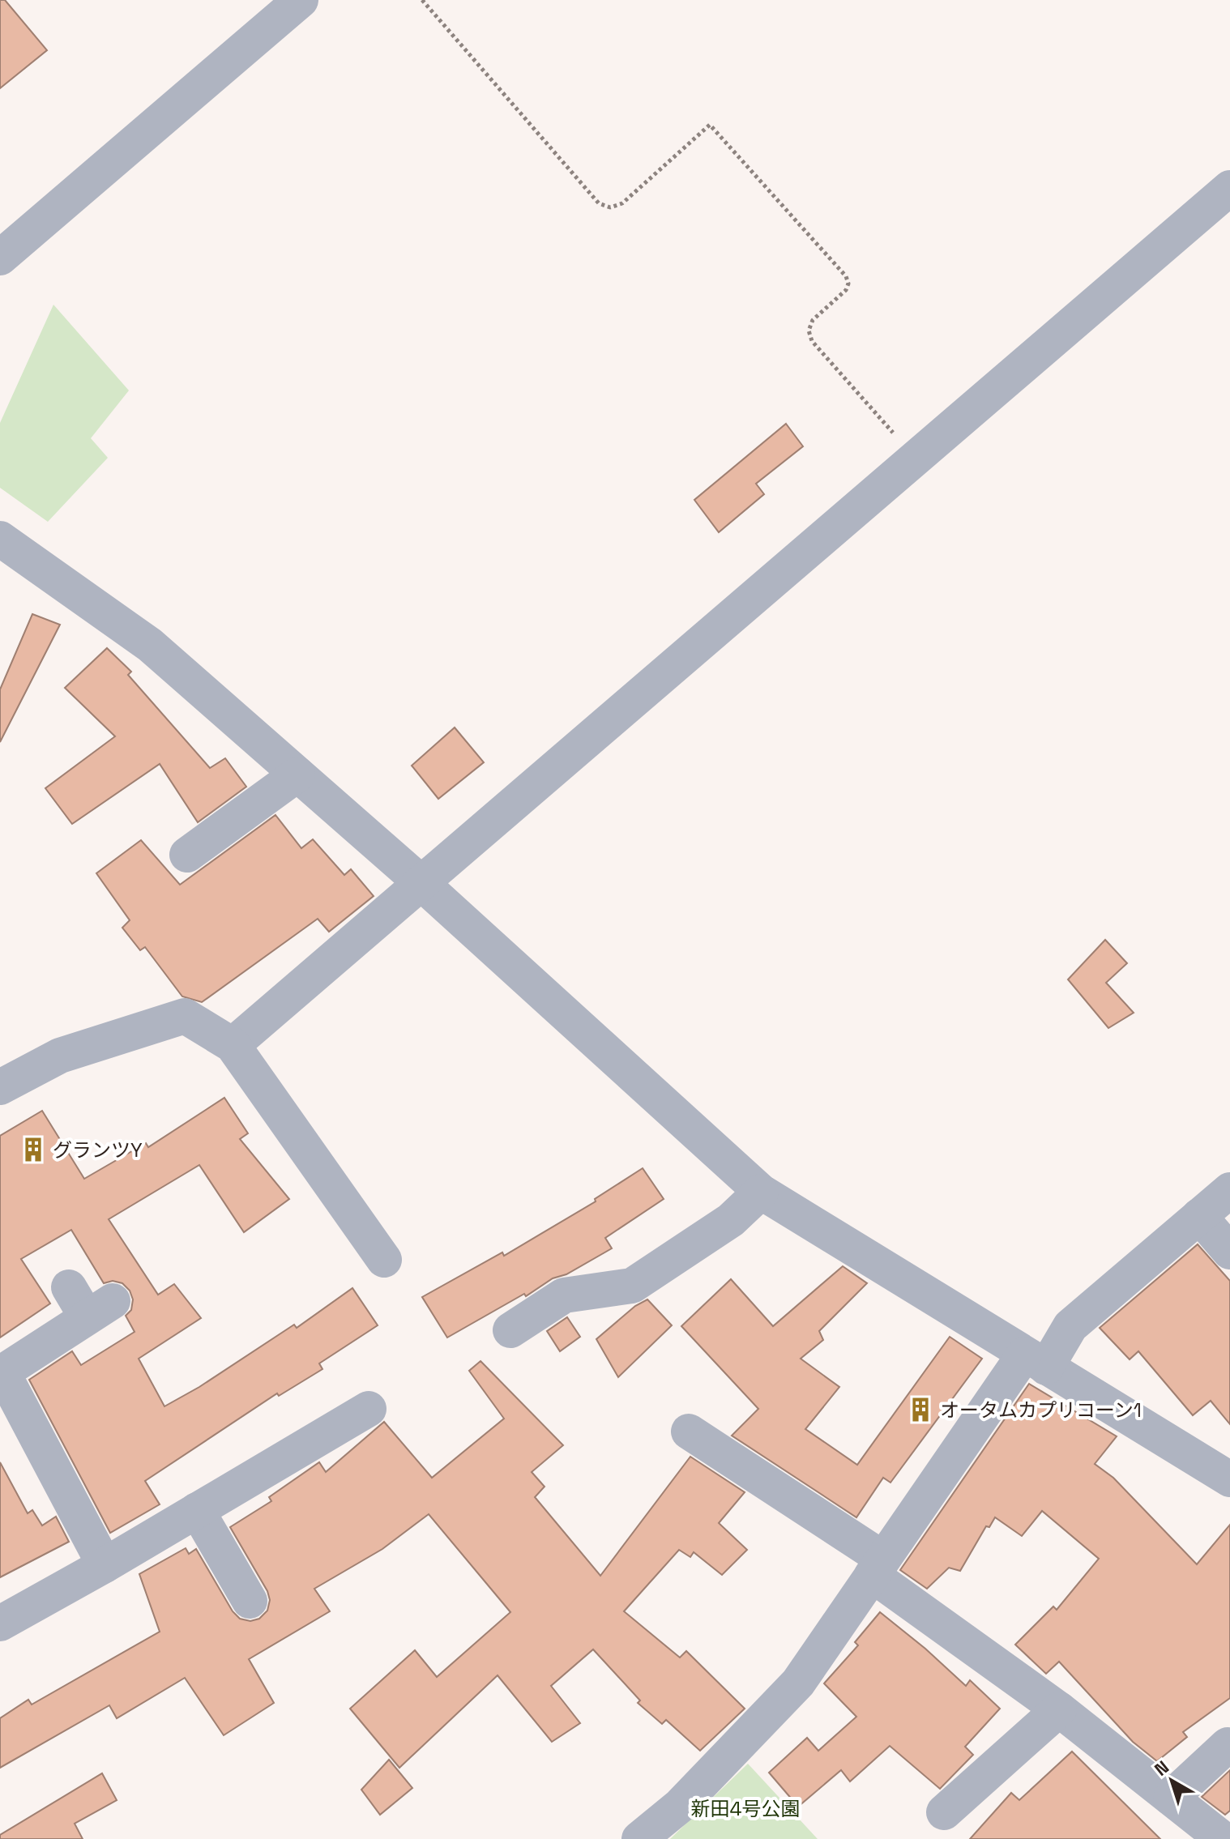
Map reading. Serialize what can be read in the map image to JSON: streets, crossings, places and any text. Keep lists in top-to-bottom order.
{
  "parks": ["新田4号公園"],
  "places": {
    "building": ["グランツY", "オータムカプリコーン1"]
  },
  "north": "top left"
}
